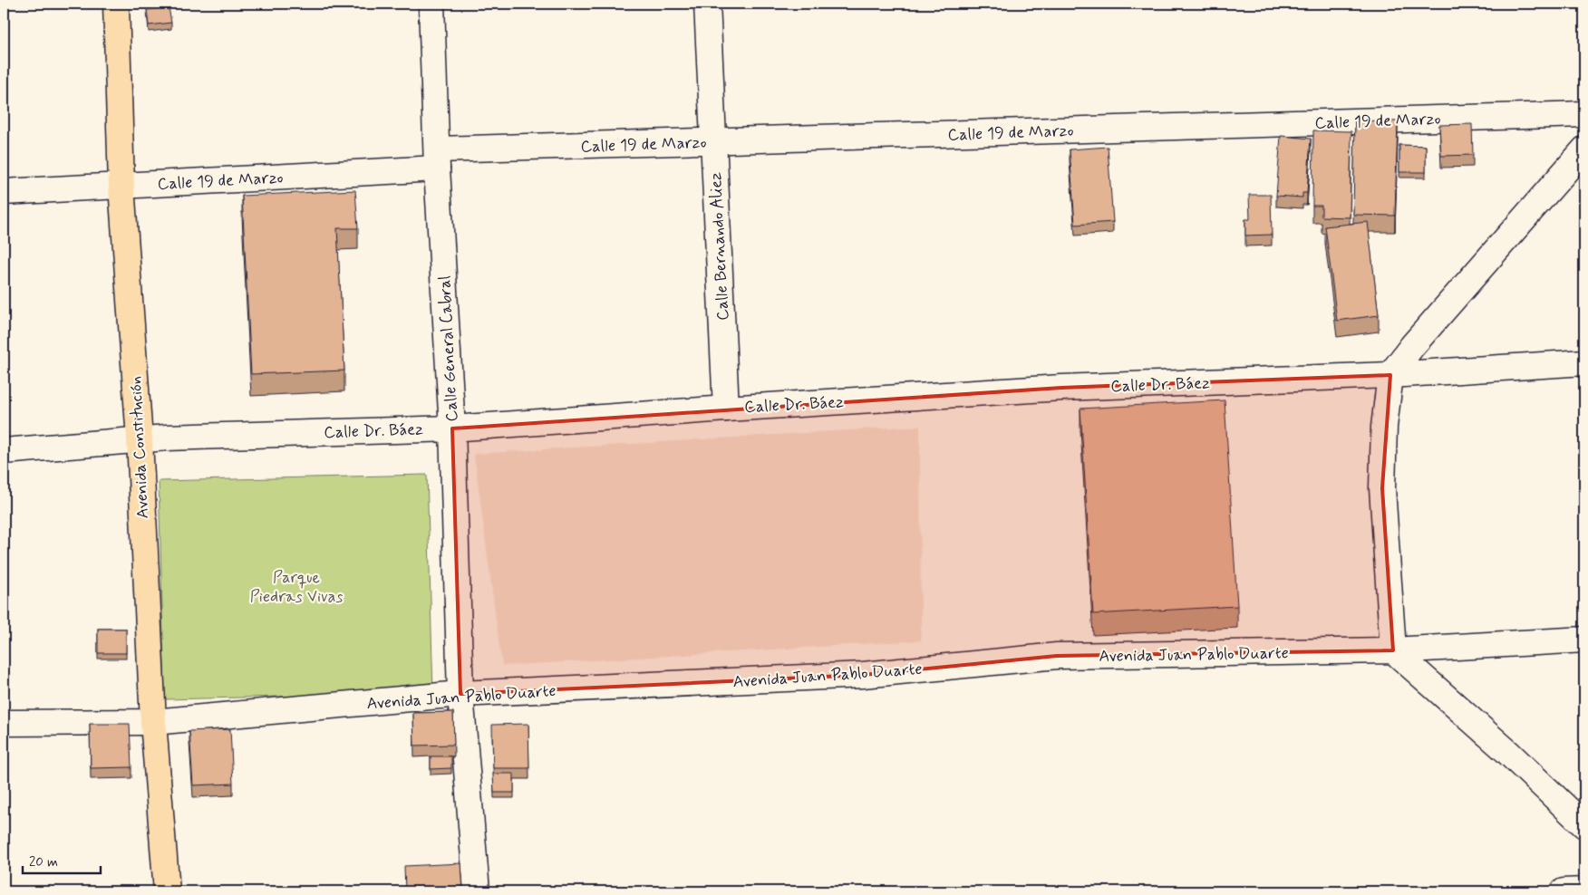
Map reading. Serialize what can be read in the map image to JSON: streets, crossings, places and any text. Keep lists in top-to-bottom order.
{
  "streets": {
    "main road": ["Avenida Constitución"],
    "street": [
      "Calle 19 de Marzo",
      "Calle Bernando Aliez",
      "Calle General Cabral",
      "Calle Dr. Báez",
      "Avenida Juan Pablo Duarte"
    ]
  },
  "crossings": [
    ["Calle 19 de Marzo", "Calle Bernando Aliez"],
    ["Calle 19 de Marzo", "Calle General Cabral"],
    ["Calle 19 de Marzo", "Avenida Constitución"],
    ["Calle Bernando Aliez", "Calle Dr. Báez"],
    ["Calle General Cabral", "Calle Dr. Báez"],
    ["Calle General Cabral", "Avenida Juan Pablo Duarte"],
    ["Calle Dr. Báez", "Avenida Constitución"],
    ["Avenida Constitución", "Avenida Juan Pablo Duarte"]
  ],
  "parks": ["Parque Piedras Vivas"],
  "scale_bar": "20 m"
}
